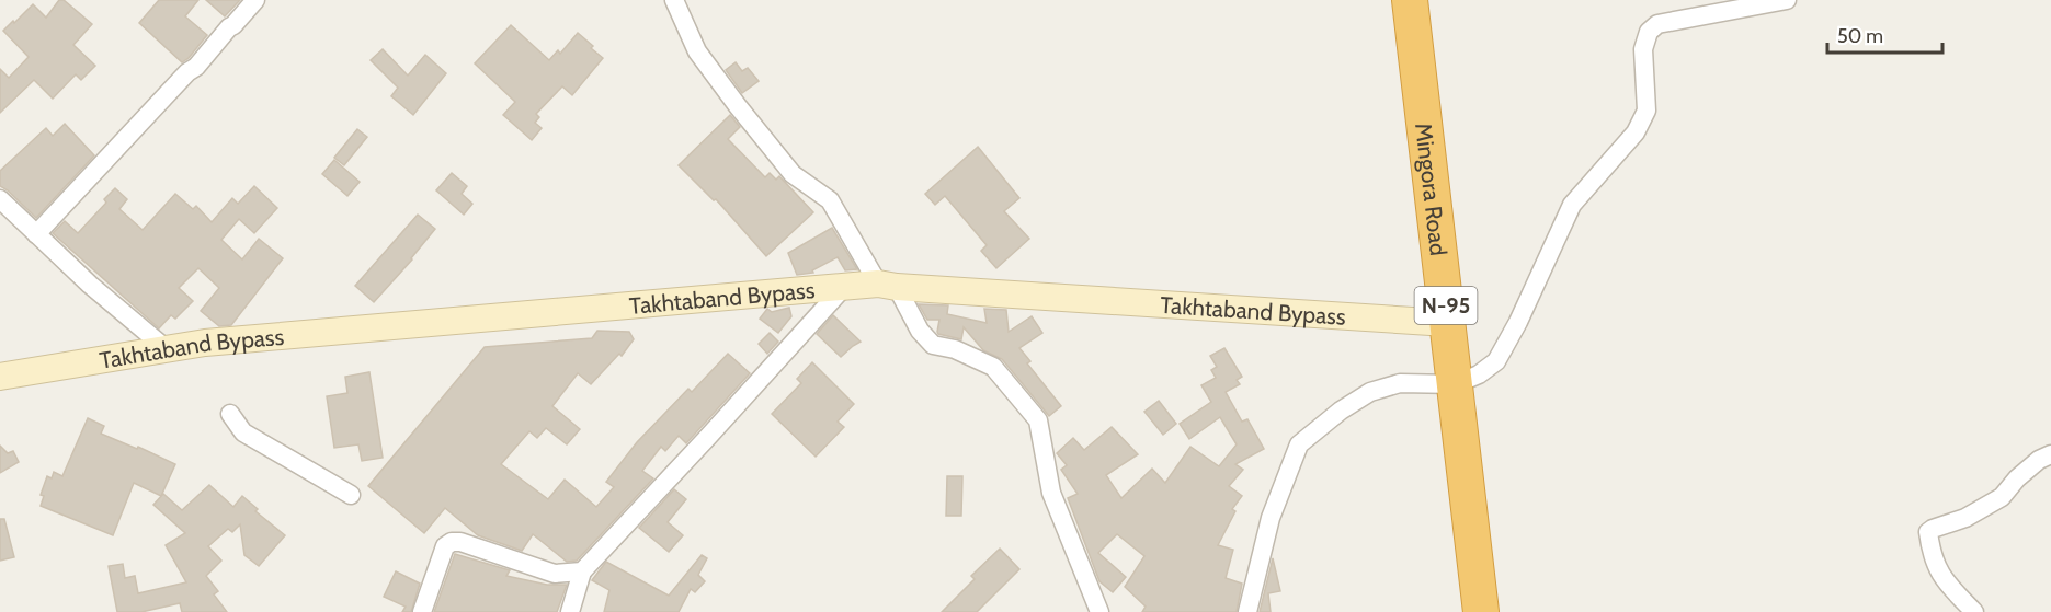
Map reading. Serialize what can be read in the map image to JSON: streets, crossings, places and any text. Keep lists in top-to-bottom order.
{
  "streets": {
    "highway": ["Mingora Road", "N-95"],
    "main road": ["Takhtaband Bypass"]
  },
  "crossings": [
    ["Mingora Road", "Takhtaband Bypass"]
  ],
  "scale_bar": "50 m"
}
